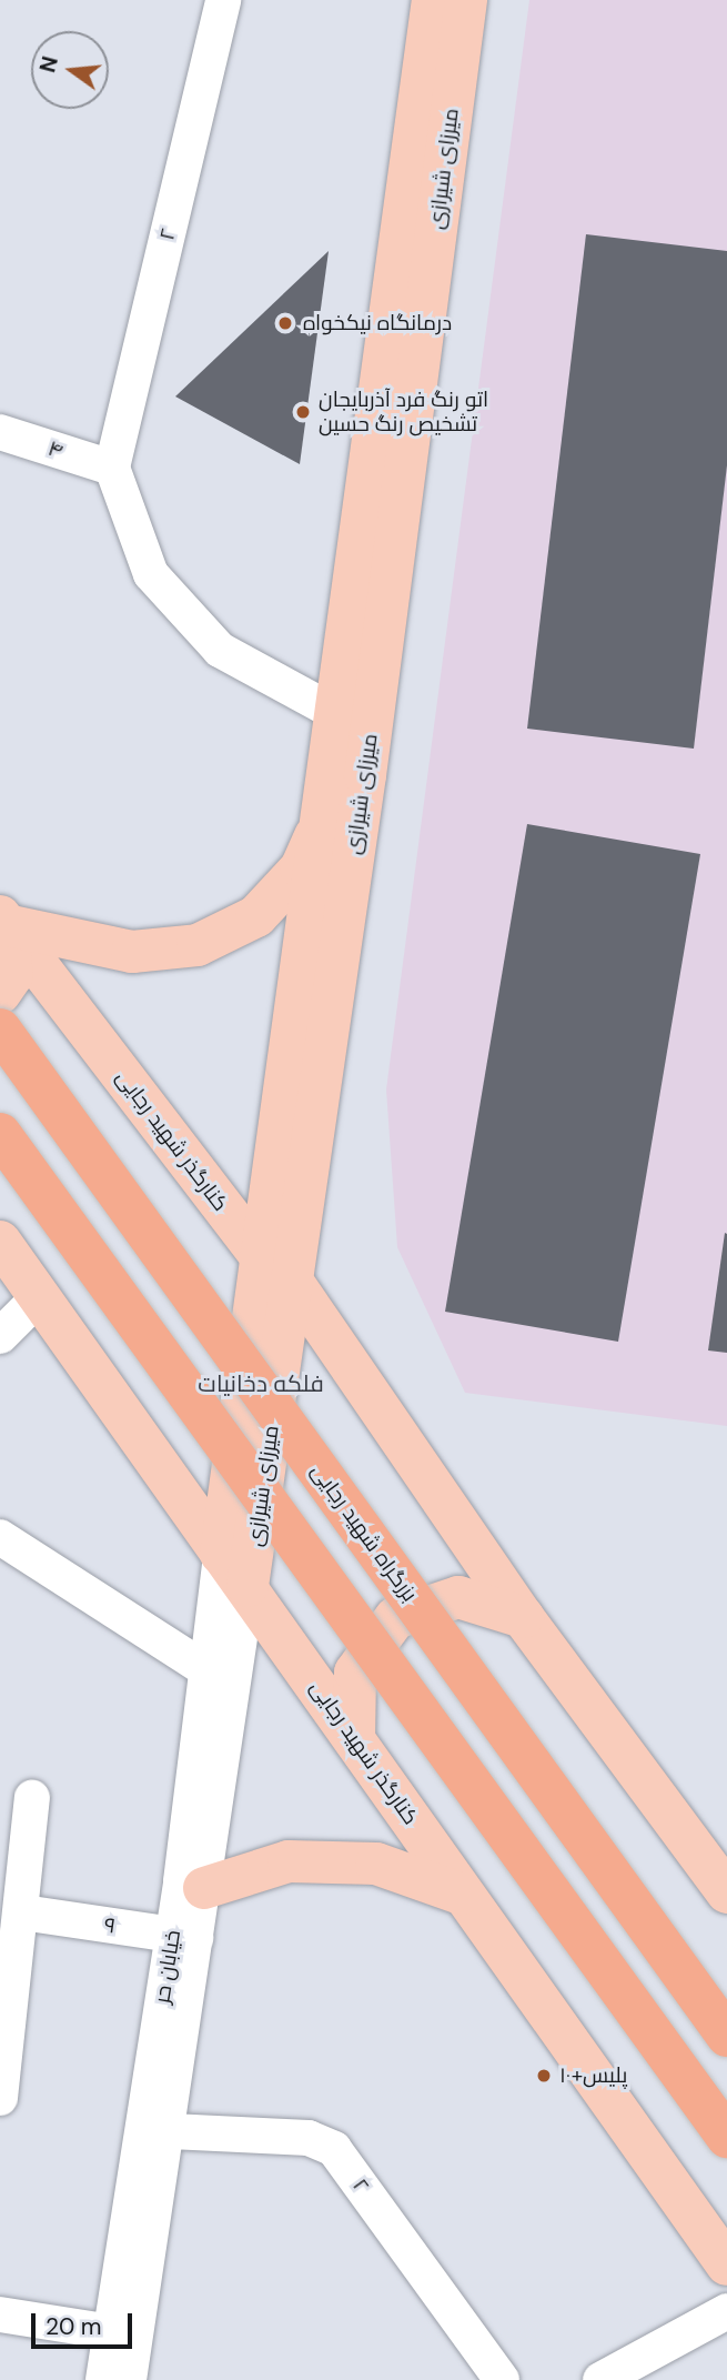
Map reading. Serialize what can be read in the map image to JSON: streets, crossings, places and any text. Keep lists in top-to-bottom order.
{
  "streets": {
    "highway": ["بزرگراه شهید رجایی"],
    "main road": ["میرزای شیرازی", "کنارگذر شهید رجایی"],
    "street": [
      "۲",
      "۴",
      "۹",
      "خیابان حر"
    ]
  },
  "crossings": [
    ["میرزای شیرازی", "کنارگذر شهید رجایی"],
    ["میرزای شیرازی", "خیابان حر"],
    ["۲", "۴"],
    ["۲", "خیابان حر"],
    ["کنارگذر شهید رجایی", "خیابان حر"],
    ["۹", "خیابان حر"]
  ],
  "districts": ["فلکه دخانیات"],
  "places": ["درمانگاه نیکخواه", "اتو رنگ فرد آذربایجان تشخیص رنگ حسین", "پلیس+١٠"],
  "scale_bar": "20 m",
  "north": "left"
}
